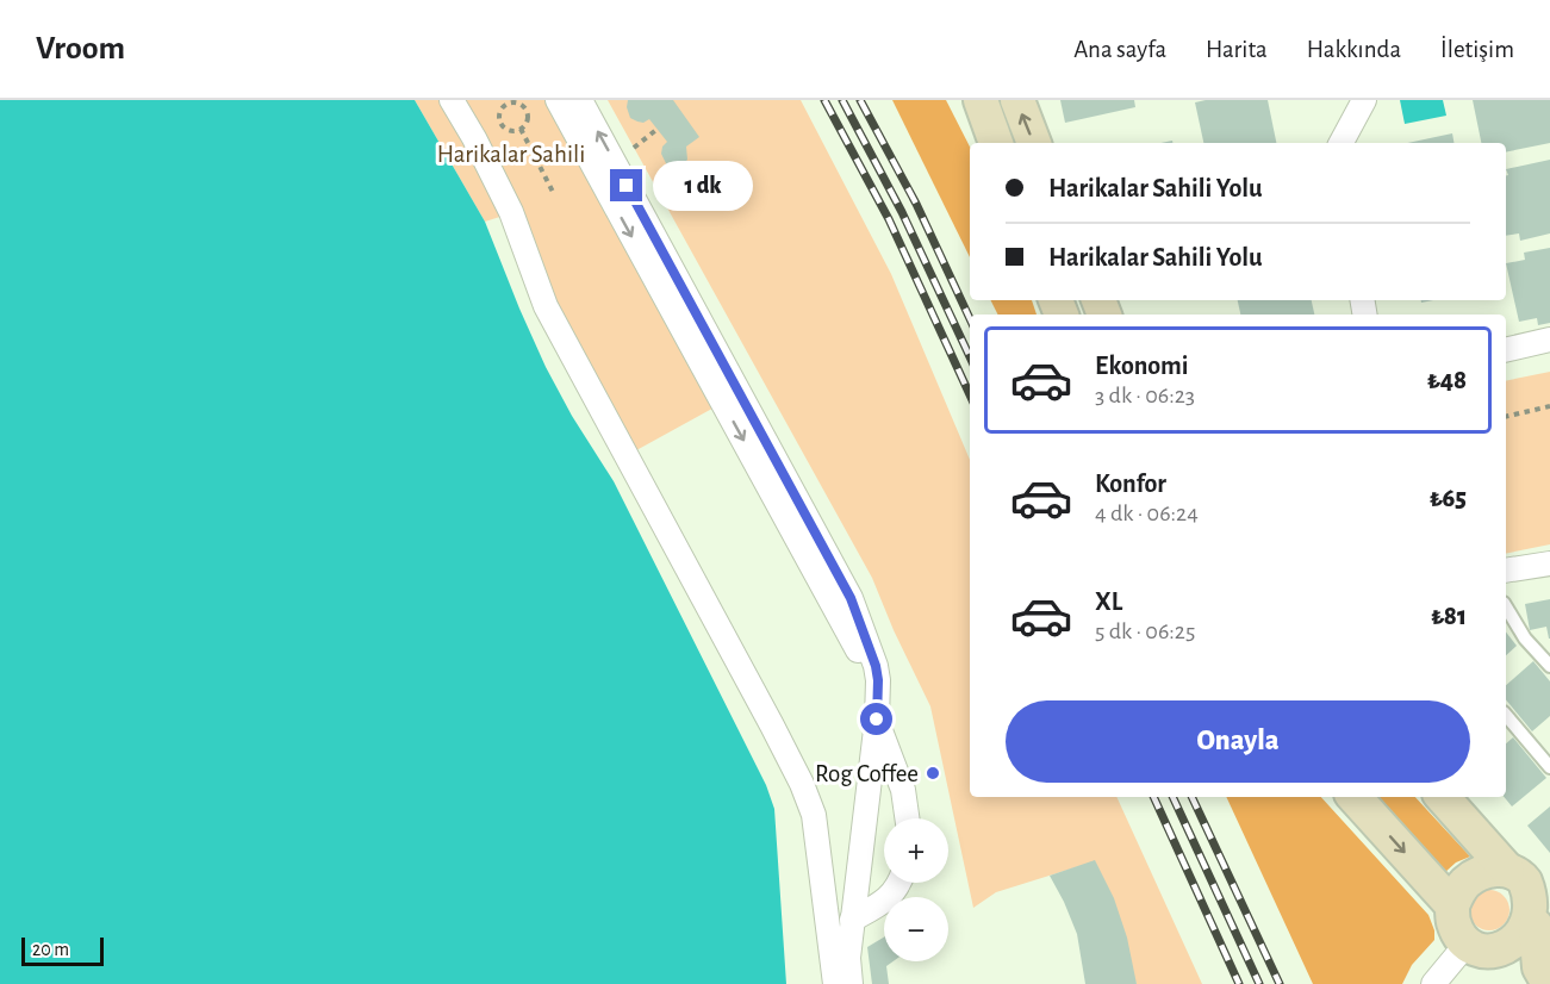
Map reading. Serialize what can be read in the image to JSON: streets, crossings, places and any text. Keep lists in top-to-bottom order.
{
  "parks": ["Harikalar Sahili"],
  "places": ["Rog Coffee"],
  "scale_bar": "20 m",
  "page": {
    "header": "Vroom",
    "nav": [
      "Ana sayfa",
      "Harita",
      "Hakkında",
      "İletişim"
    ],
    "banner": ["Harikalar Sahili Yolu", "Harikalar Sahili Yolu"],
    "bubble": "1 dk",
    "list": [
      {
        "name": "Ekonomi",
        "note": "3 dk · 06:23",
        "value": "₺48"
      },
      {
        "name": "Konfor",
        "note": "4 dk · 06:24",
        "value": "₺65"
      },
      {
        "name": "XL",
        "note": "5 dk · 06:25",
        "value": "₺81"
      }
    ],
    "buttons": "Onayla",
    "map_buttons": ["+", "−"],
    "scale": "20 m"
  }
}
